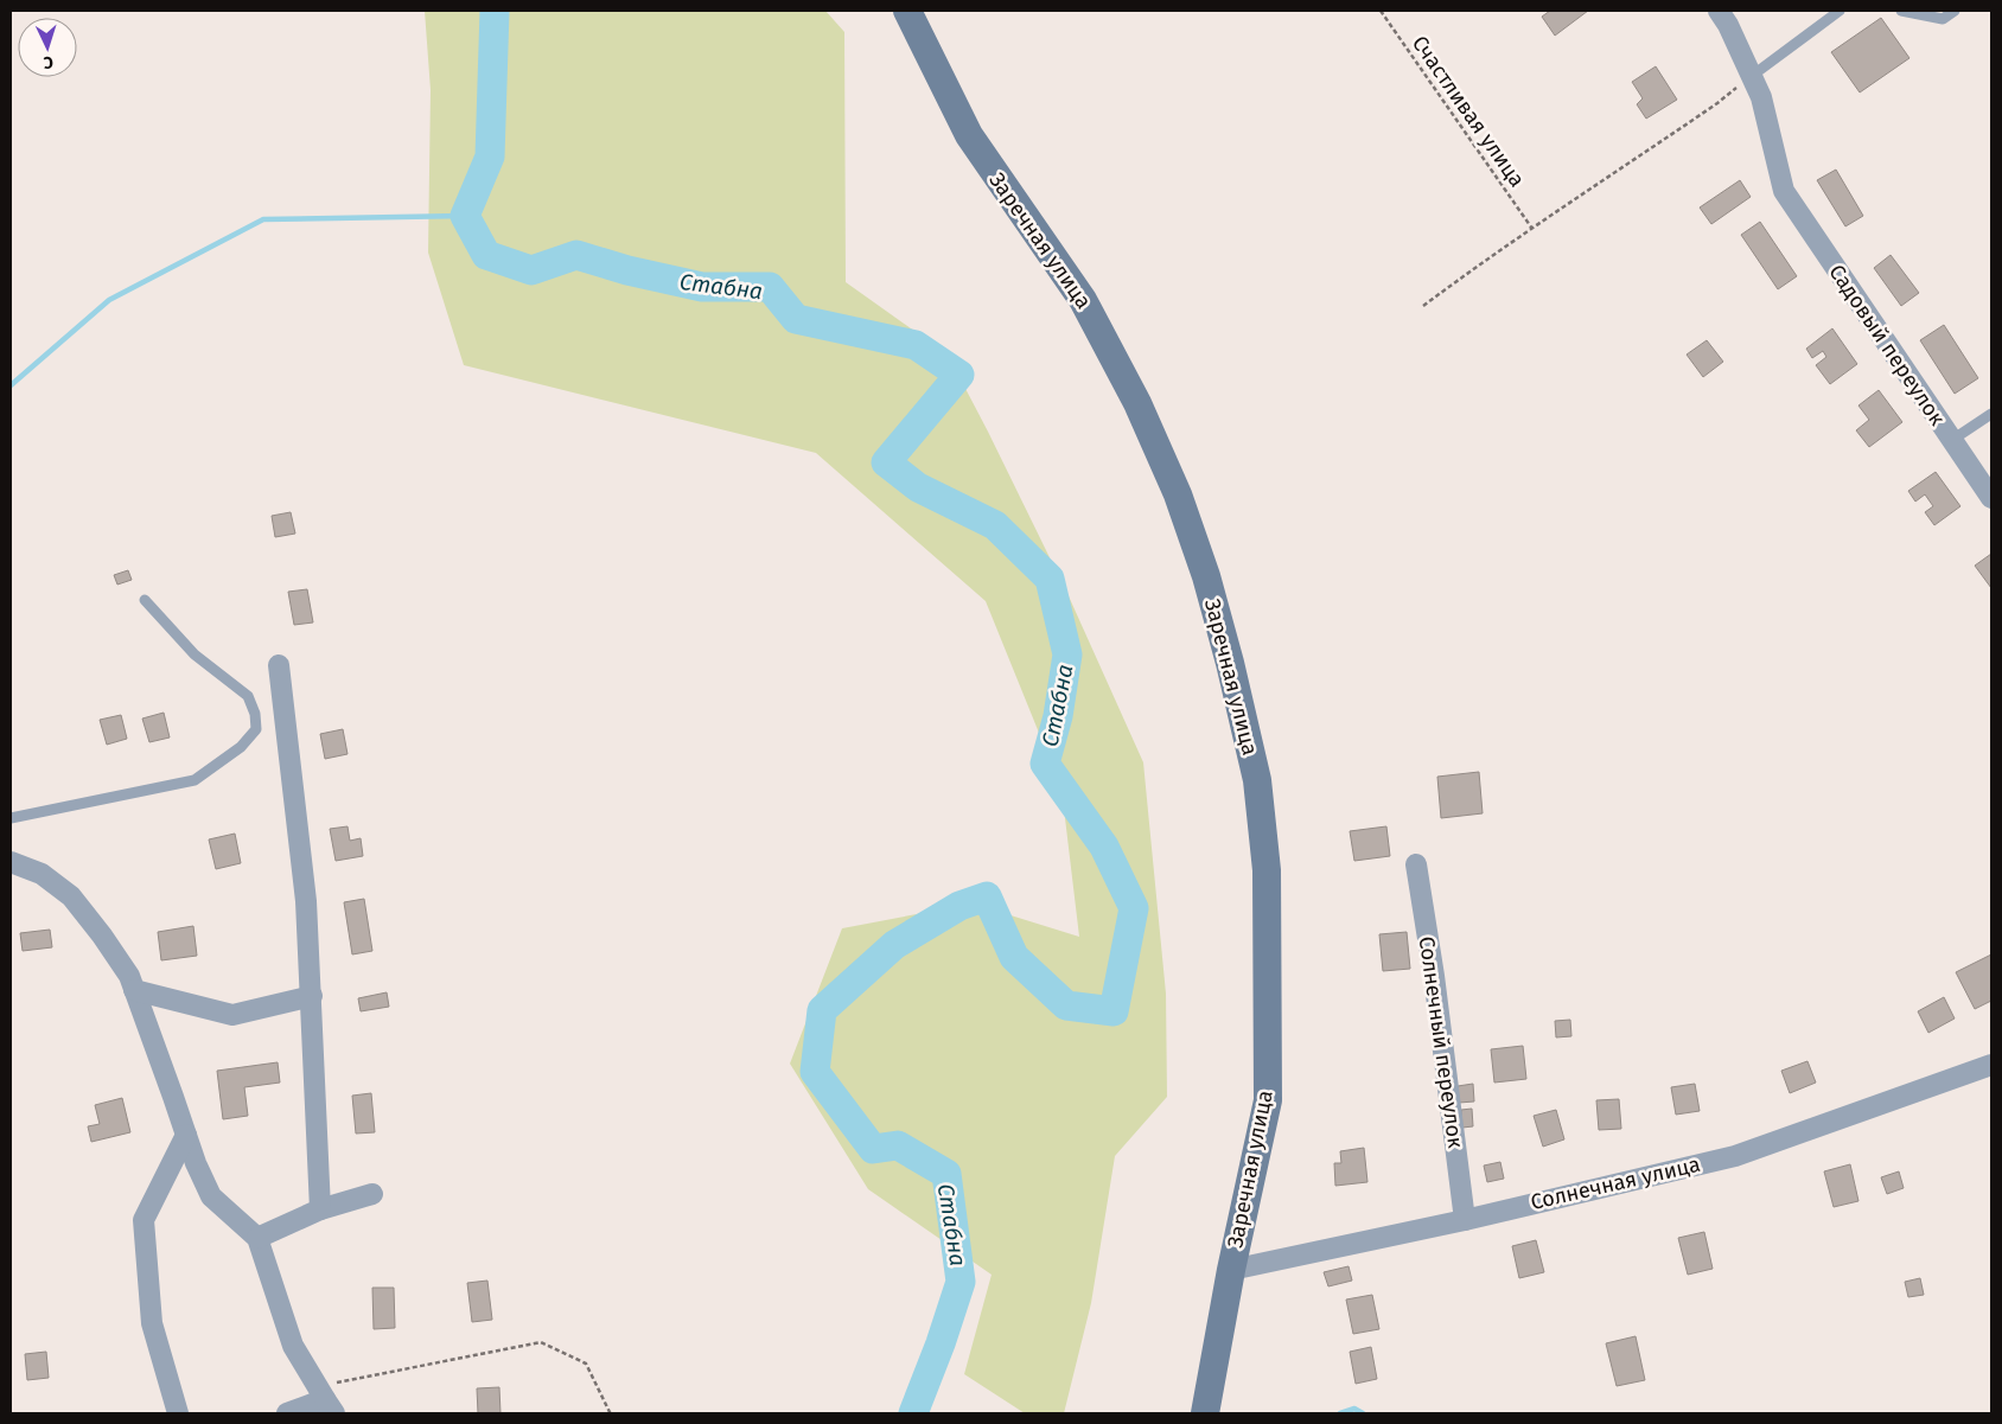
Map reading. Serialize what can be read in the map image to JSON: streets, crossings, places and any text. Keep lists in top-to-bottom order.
{
  "streets": {
    "street": [
      "Заречная улица",
      "Садовый переулок",
      "Солнечный переулок",
      "Солнечная улица"
    ],
    "path": ["Счастливая улица"]
  },
  "crossings": [
    ["Заречная улица", "Солнечная улица"],
    ["Солнечный переулок", "Солнечная улица"]
  ],
  "water": ["Стабна"],
  "north": "bottom"
}
